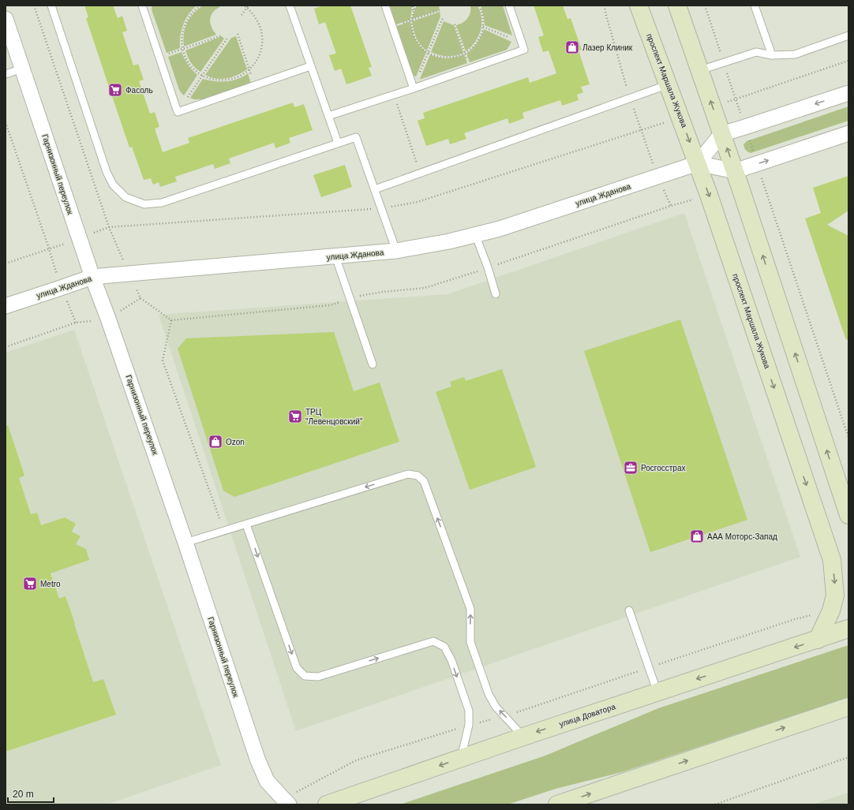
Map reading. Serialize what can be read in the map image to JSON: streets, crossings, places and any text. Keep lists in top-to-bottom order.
{
  "streets": {
    "street": [
      "проспект Маршала Жукова",
      "Гарнизонный переулок",
      "улица Жданова",
      "улица Доватора"
    ]
  },
  "crossings": [
    ["проспект Маршала Жукова", "улица Жданова"],
    ["проспект Маршала Жукова", "улица Доватора"],
    ["Гарнизонный переулок", "улица Жданова"]
  ],
  "places": {
    "shop": ["Лазер Клиник", "Ozon", "ААА Моторс-Запад"],
    "supermarket": ["Фасоль", "ТРЦ \"Левенцовский\"", "Metro"],
    "office": ["Росгосстрах"]
  },
  "scale_bar": "20 m"
}
